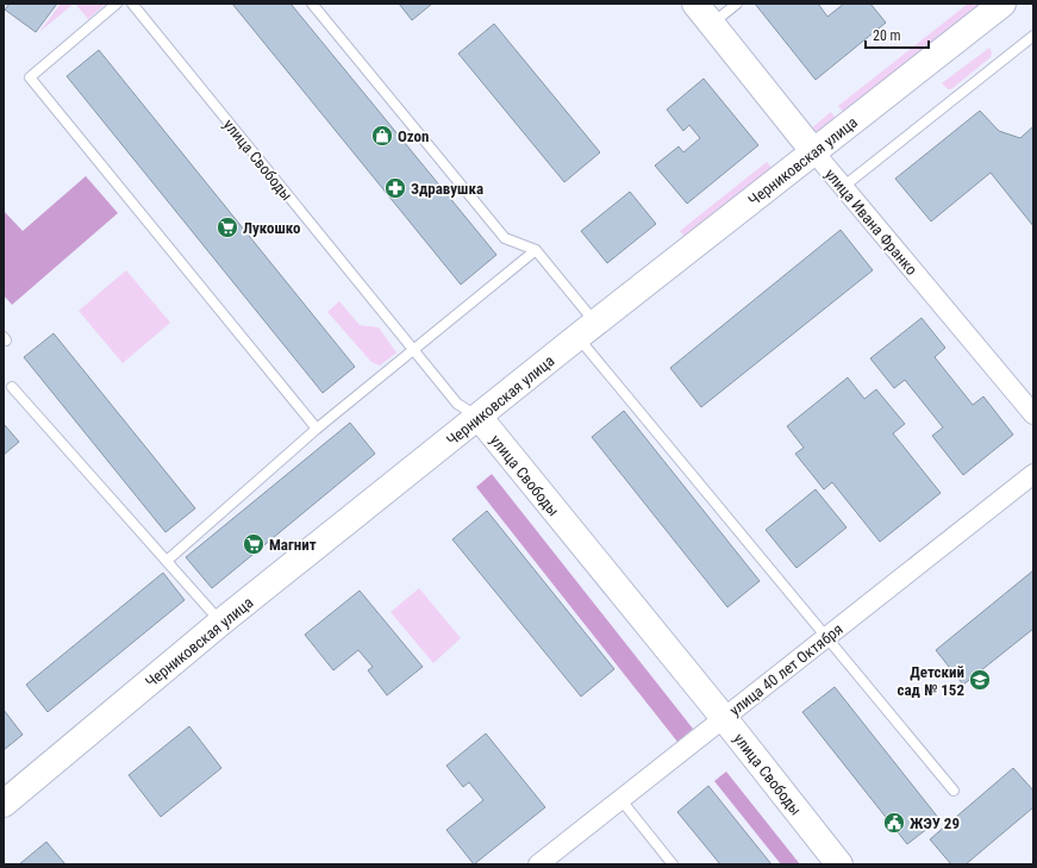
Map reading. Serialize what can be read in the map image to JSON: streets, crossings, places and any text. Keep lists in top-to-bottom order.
{
  "streets": {
    "street": [
      "улица Свободы",
      "Черниковская улица",
      "улица Ивана Франко",
      "улица 40 лет Октября"
    ]
  },
  "crossings": [
    ["улица Свободы", "Черниковская улица"],
    ["улица Свободы", "улица 40 лет Октября"],
    ["Черниковская улица", "улица Ивана Франко"]
  ],
  "places": {
    "shop": ["Ozon"],
    "pharmacy": ["Здравушка"],
    "supermarket": ["Лукошко", "Магнит"],
    "school or university": ["Детский сад № 152"],
    "public building": ["ЖЭУ 29"]
  },
  "scale_bar": "20 m"
}
